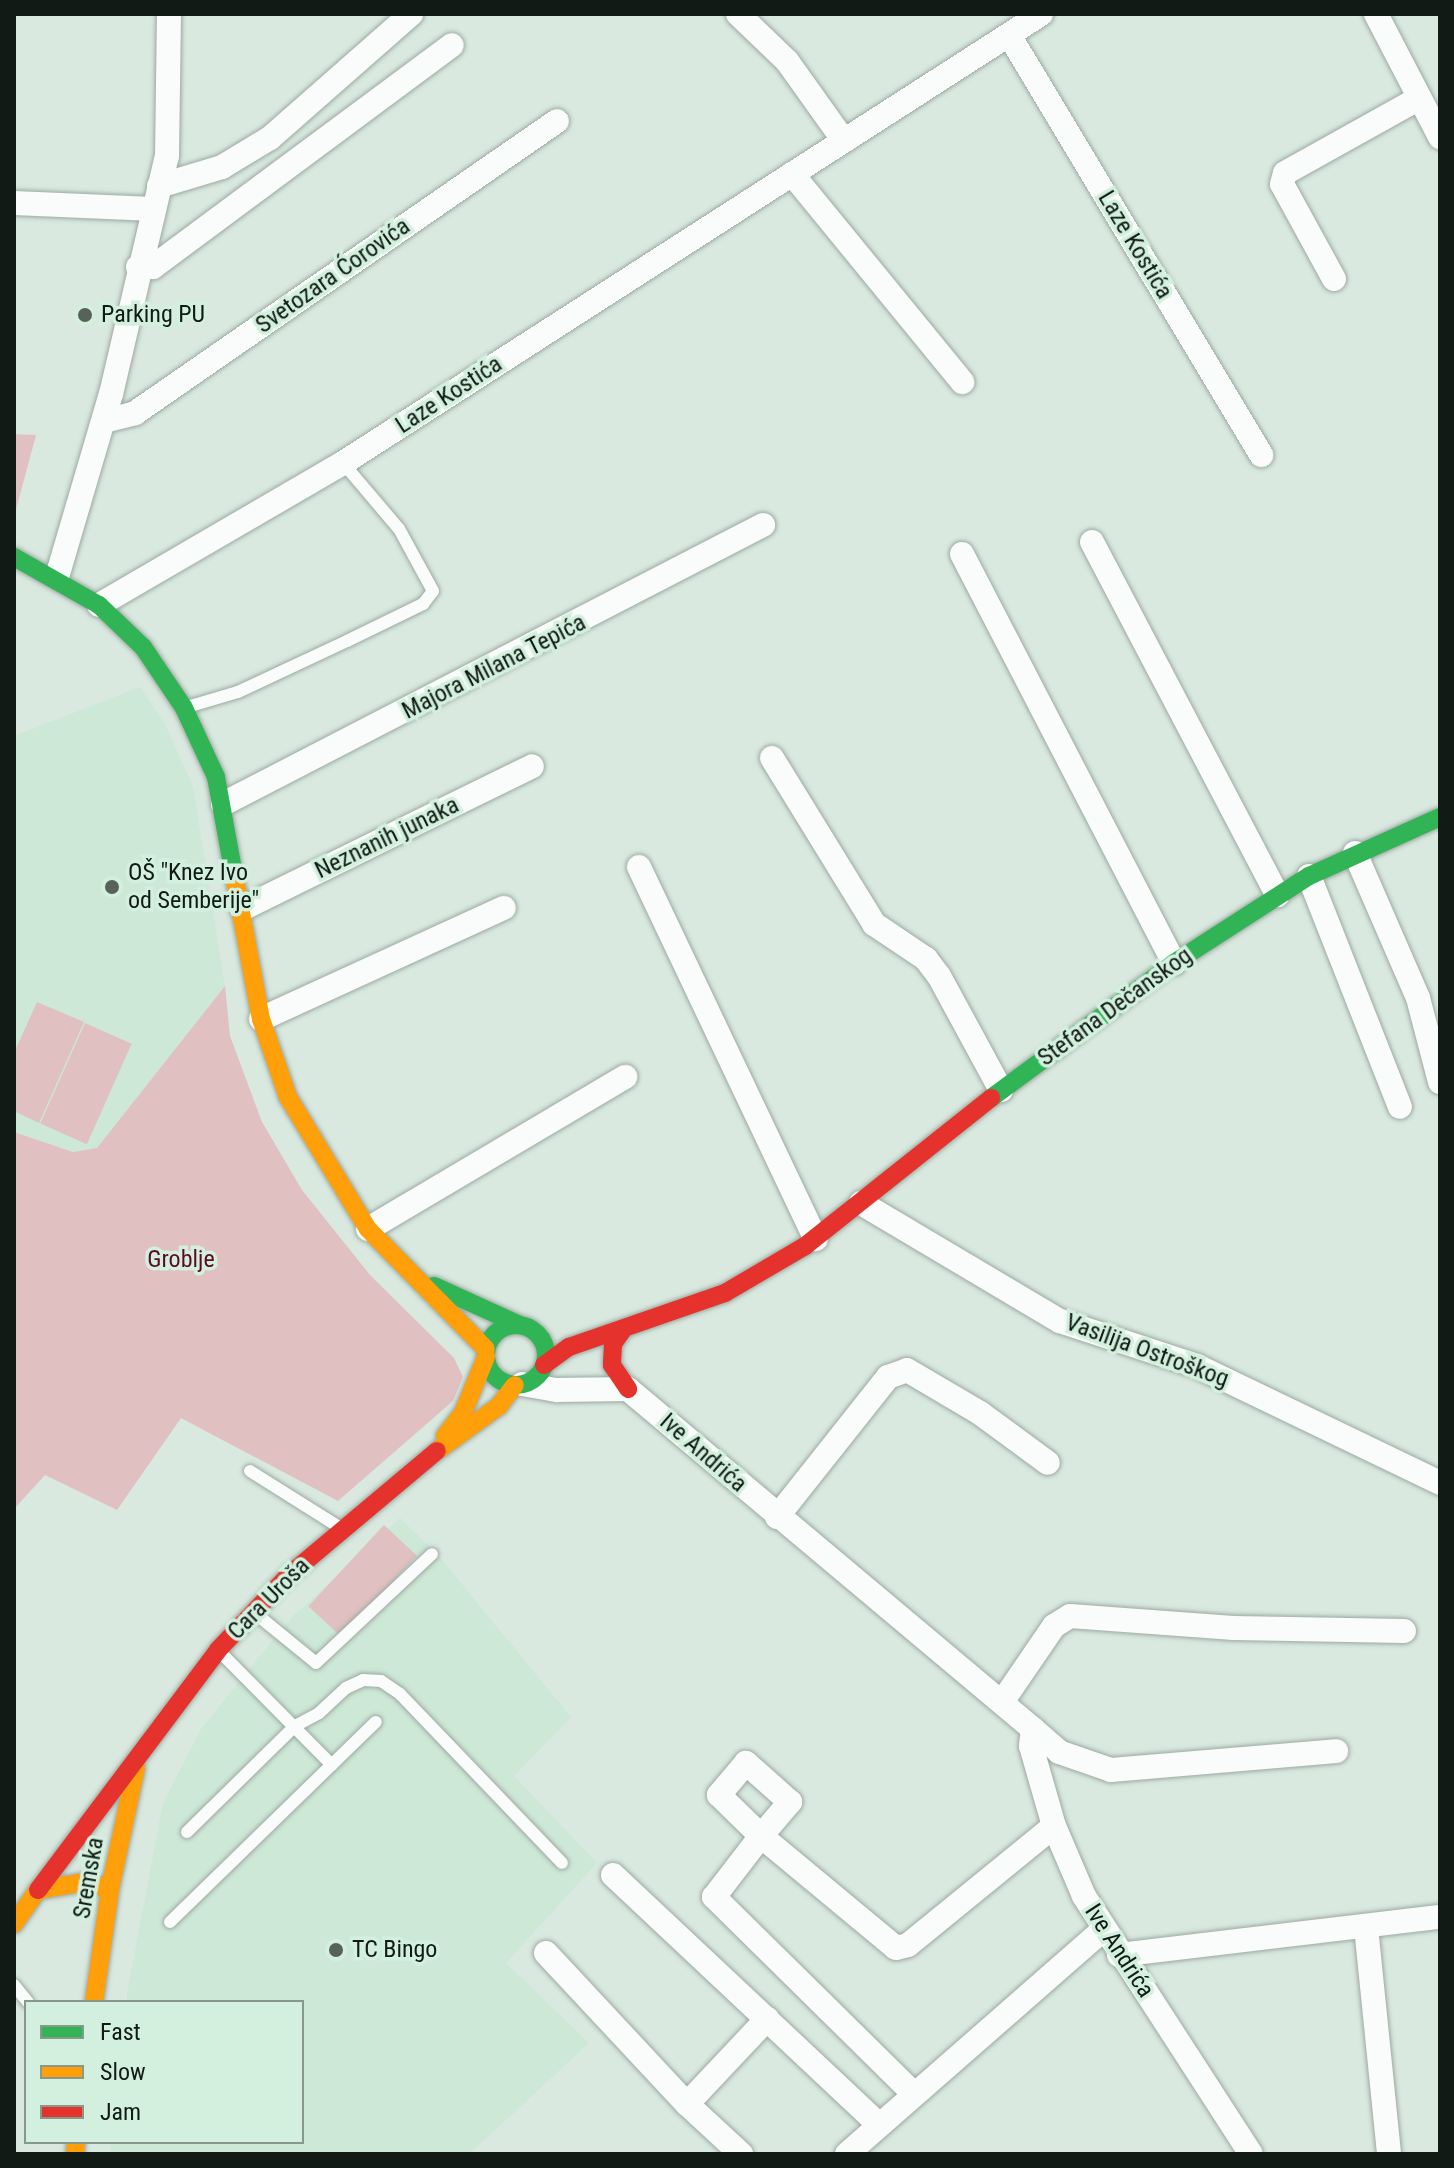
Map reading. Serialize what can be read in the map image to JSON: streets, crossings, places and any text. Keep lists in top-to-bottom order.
{
  "streets": {
    "main road": ["Stefana Dečanskog", "Cara Uroša", "Sremska"],
    "street": [
      "Laze Kostića",
      "Svetozara Ćorovića",
      "Majora Milana Tepića",
      "Neznanih junaka",
      "Vasilija Ostroškog",
      "Ive Andrića"
    ]
  },
  "crossings": [
    ["Stefana Dečanskog", "Vasilija Ostroškog"],
    ["Cara Uroša", "Sremska"]
  ],
  "parks": ["Groblje"],
  "places": ["Parking PU", "OŠ \"Knez Ivo od Semberije\"", "TC Bingo"],
  "legend": ["Fast", "Slow", "Jam"]
}
